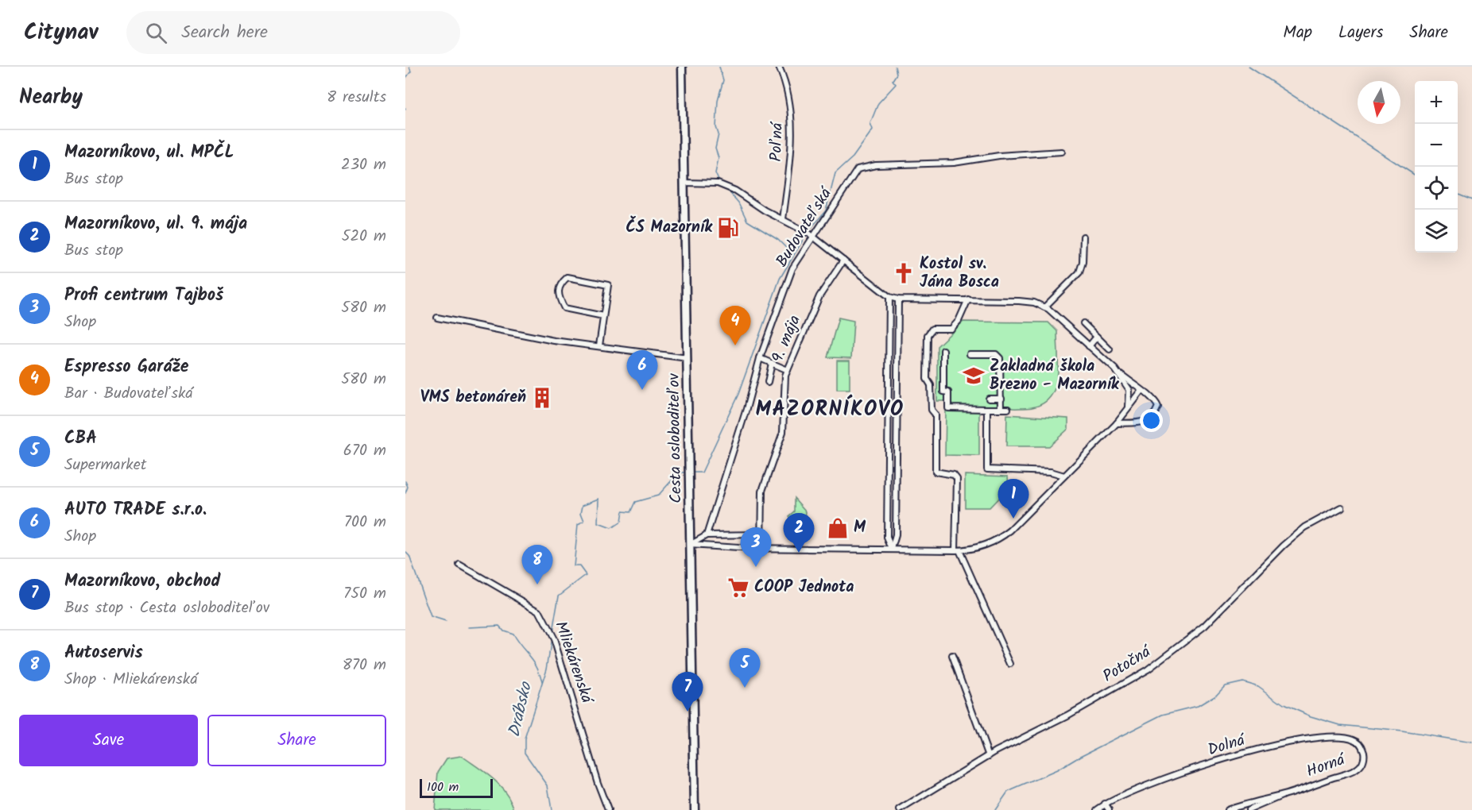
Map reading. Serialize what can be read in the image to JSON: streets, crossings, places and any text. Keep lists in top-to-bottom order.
{
  "streets": {
    "main road": ["Cesta osloboditeľov"],
    "street": [
      "Poľná",
      "Budovateľská",
      "9. mája",
      "Mliekárenská",
      "Potočná",
      "Dolná",
      "Horná"
    ]
  },
  "crossings": [
    ["Dolná", "Horná"]
  ],
  "districts": ["MAZORNÍKOVO"],
  "water": ["Drábsko"],
  "places": {
    "fuel station": ["ČS Mazorník"],
    "church": ["Kostol sv. Jána Bosca"],
    "school or university": ["Zakladná škola Brezno - Mazorník"],
    "building": ["VMS betonáreň"],
    "shop": ["M"],
    "supermarket": ["COOP Jednota"]
  },
  "scale_bar": "100 m",
  "north": "bottom",
  "page": {
    "header": "Citynav",
    "search": "Search here",
    "nav": ["Map", "Layers", "Share"],
    "heading": ["Nearby", "8 results"],
    "map_buttons": ["+", "−"],
    "list": [
      {
        "mark": "1",
        "name": "Mazorníkovo, ul. MPČL",
        "note": "Bus stop",
        "value": "230 m"
      },
      {
        "mark": "2",
        "name": "Mazorníkovo, ul. 9. mája",
        "note": "Bus stop",
        "value": "520 m"
      },
      {
        "mark": "3",
        "name": "Profi centrum Tajboš",
        "note": "Shop",
        "value": "580 m"
      },
      {
        "mark": "4",
        "name": "Espresso Garáže",
        "note": "Bar · Budovateľská",
        "value": "580 m"
      },
      {
        "mark": "5",
        "name": "CBA",
        "note": "Supermarket",
        "value": "670 m"
      },
      {
        "mark": "6",
        "name": "AUTO TRADE s.r.o.",
        "note": "Shop",
        "value": "700 m"
      },
      {
        "mark": "7",
        "name": "Mazorníkovo, obchod",
        "note": "Bus stop · Cesta osloboditeľov",
        "value": "750 m"
      },
      {
        "mark": "8",
        "name": "Autoservis",
        "note": "Shop · Mliekárenská",
        "value": "870 m"
      }
    ],
    "pins": [
      "4",
      "6",
      "1",
      "2",
      "3",
      "8",
      "5",
      "7"
    ],
    "buttons": ["Save", "Share"],
    "scale": "100 m"
  }
}
